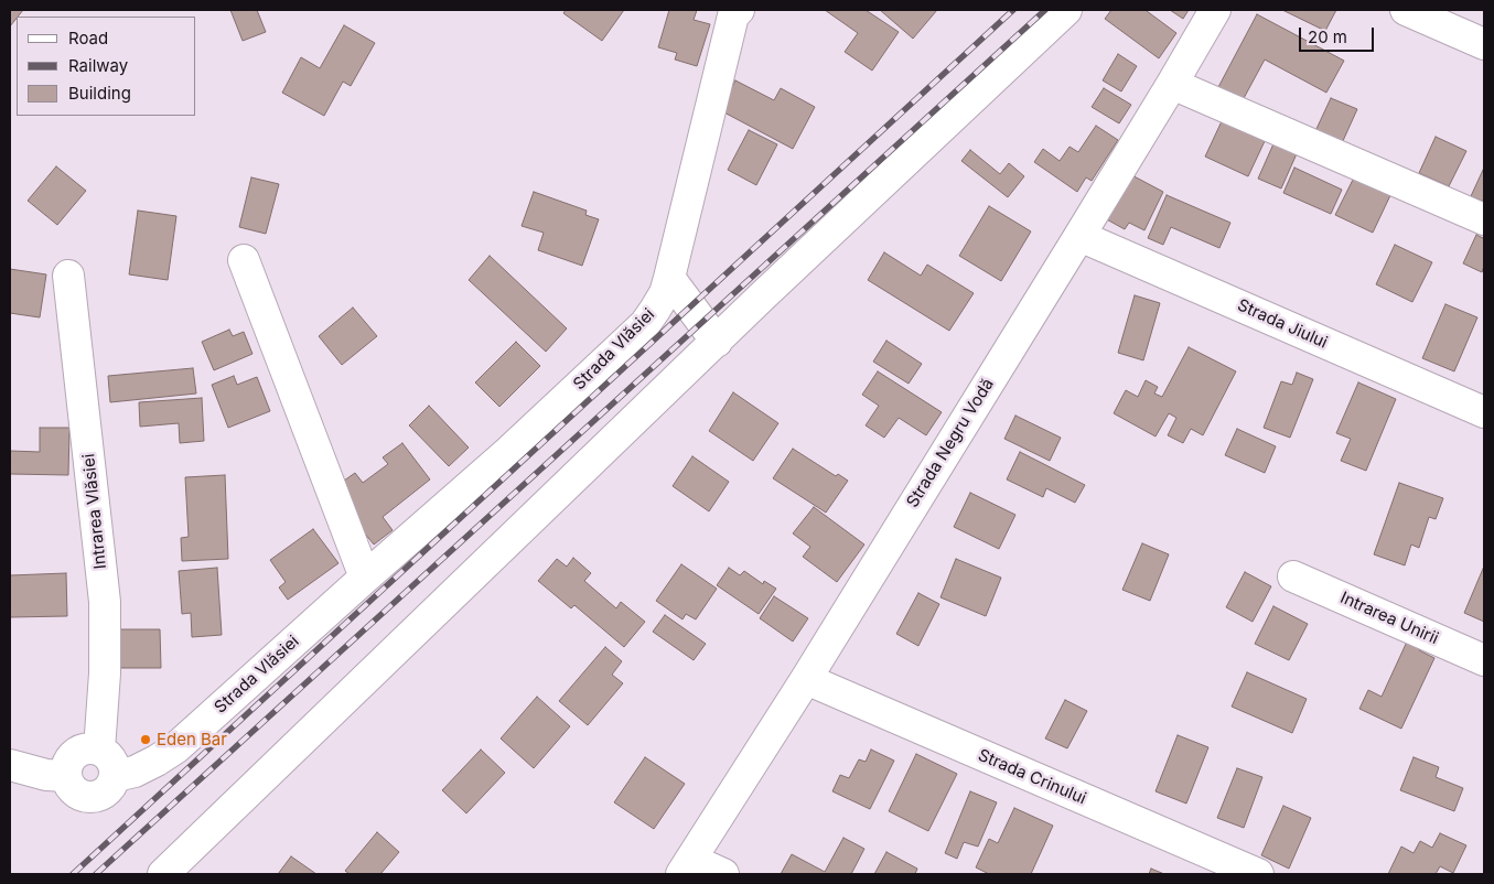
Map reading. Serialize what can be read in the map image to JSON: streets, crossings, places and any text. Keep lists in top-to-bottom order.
{
  "streets": {
    "street": [
      "Strada Jiului",
      "Strada Vlăsiei",
      "Strada Negru Vodă",
      "Intrarea Vlăsiei",
      "Intrarea Unirii",
      "Strada Crinului"
    ]
  },
  "crossings": [
    ["Strada Jiului", "Strada Negru Vodă"],
    ["Strada Vlăsiei", "Intrarea Vlăsiei"],
    ["Strada Negru Vodă", "Strada Crinului"]
  ],
  "places": ["Eden Bar"],
  "legend": ["Road", "Railway", "Building"],
  "scale_bar": "20 m"
}
